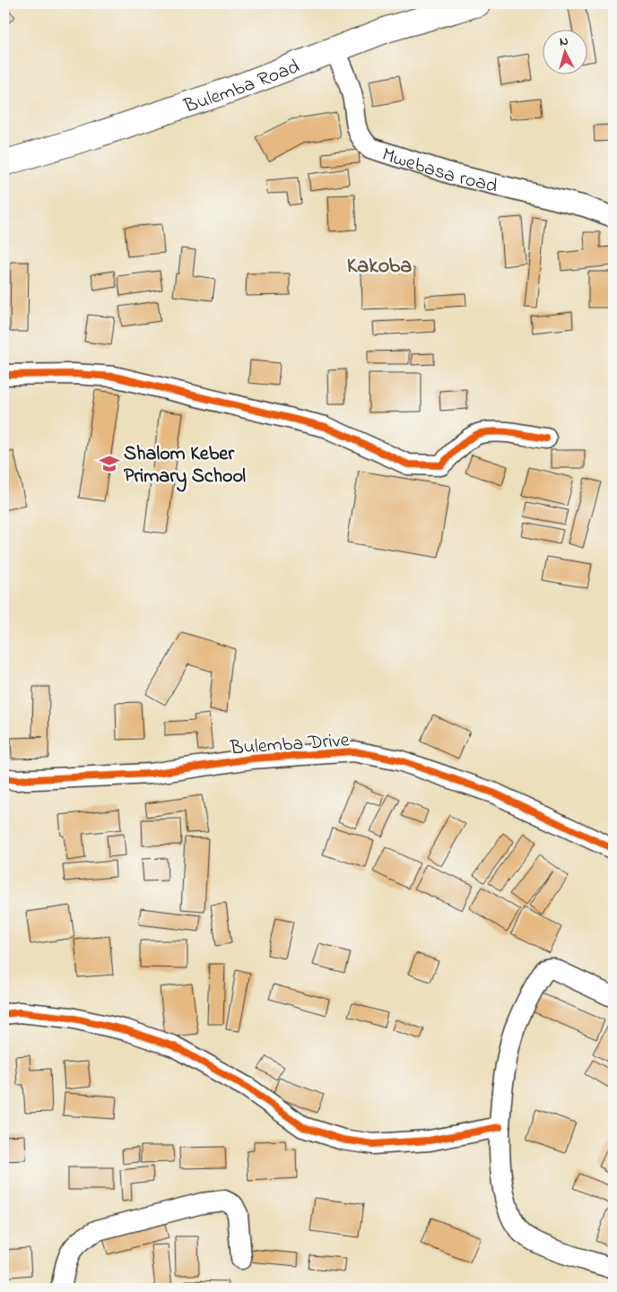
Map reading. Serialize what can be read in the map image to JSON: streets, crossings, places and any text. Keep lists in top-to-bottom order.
{
  "streets": {
    "main road": ["Bulemba Road"],
    "street": ["Mwebasa road", "Bulemba Drive"]
  },
  "crossings": [
    ["Bulemba Road", "Mwebasa road"]
  ],
  "districts": ["Kakoba"],
  "places": {
    "school or university": ["Shalom Keber Primary School"]
  },
  "north": "top"
}
